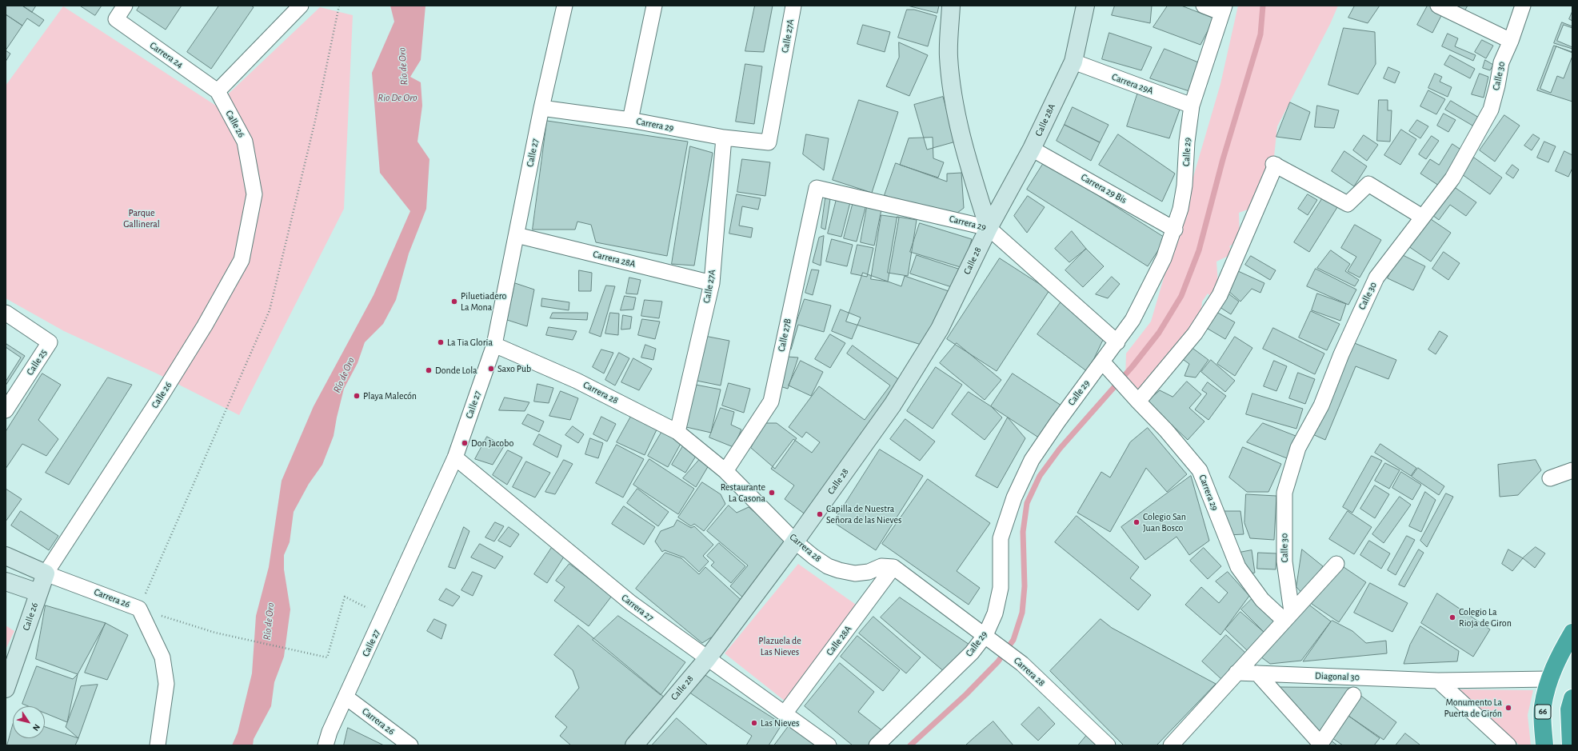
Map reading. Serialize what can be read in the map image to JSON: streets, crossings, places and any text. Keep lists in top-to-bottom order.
{
  "streets": {
    "highway": ["66"],
    "street": [
      "Calle 27A",
      "Carrera 24",
      "Calle 30",
      "Carrera 29A",
      "Calle 28A",
      "Calle 26",
      "Carrera 29",
      "Calle 29",
      "Calle 27",
      "Carrera 29 Bis",
      "Carrera 28A",
      "Calle 28",
      "Calle 27B",
      "Calle 25",
      "Carrera 28",
      "Carrera 26",
      "Carrera 27",
      "Diagonal 30"
    ]
  },
  "crossings": [
    ["Calle 27A", "Carrera 29"],
    ["Calle 27A", "Carrera 28A"],
    ["Calle 27A", "Carrera 28"],
    ["Carrera 24", "Calle 26"],
    ["Calle 30", "Carrera 29"],
    ["Carrera 29A", "Calle 28A"],
    ["Carrera 29A", "Calle 29"],
    ["Calle 28A", "Carrera 29"],
    ["Calle 28A", "Carrera 29 Bis"],
    ["Calle 28A", "Calle 28"],
    ["Calle 28A", "Carrera 28"],
    ["Calle 28A", "Carrera 27"],
    ["Calle 26", "Carrera 26"],
    ["Carrera 29", "Calle 29"],
    ["Carrera 29", "Calle 27"],
    ["Carrera 29", "Calle 28"],
    ["Carrera 29", "Calle 27B"],
    ["Calle 29", "Carrera 29 Bis"],
    ["Calle 29", "Carrera 28"],
    ["Calle 27", "Carrera 28A"],
    ["Calle 27", "Carrera 28"],
    ["Calle 27", "Carrera 26"],
    ["Calle 27", "Carrera 27"],
    ["Calle 28", "Carrera 28"],
    ["Calle 28", "Carrera 27"],
    ["Calle 27B", "Carrera 28"],
    ["Diagonal 30", "66"]
  ],
  "water": ["Río de Oro", "Rio De Oro"],
  "parks": ["Parque Gallineral", "Plazuela de Las Nieves"],
  "places": [
    "Piluetiadero La Mona",
    "La Tia Gloria",
    "Saxo Pub",
    "Donde Lola",
    "Playa Malecón",
    "Don Jacobo",
    "Restaurante La Casona",
    "Capilla de Nuestra Señora de las Nieves",
    "Colegio San Juan Bosco",
    "Colegio La Rioja de Giron",
    "Monumento La Puerta de Girón",
    "Las Nieves"
  ],
  "north": "bottom right"
}
